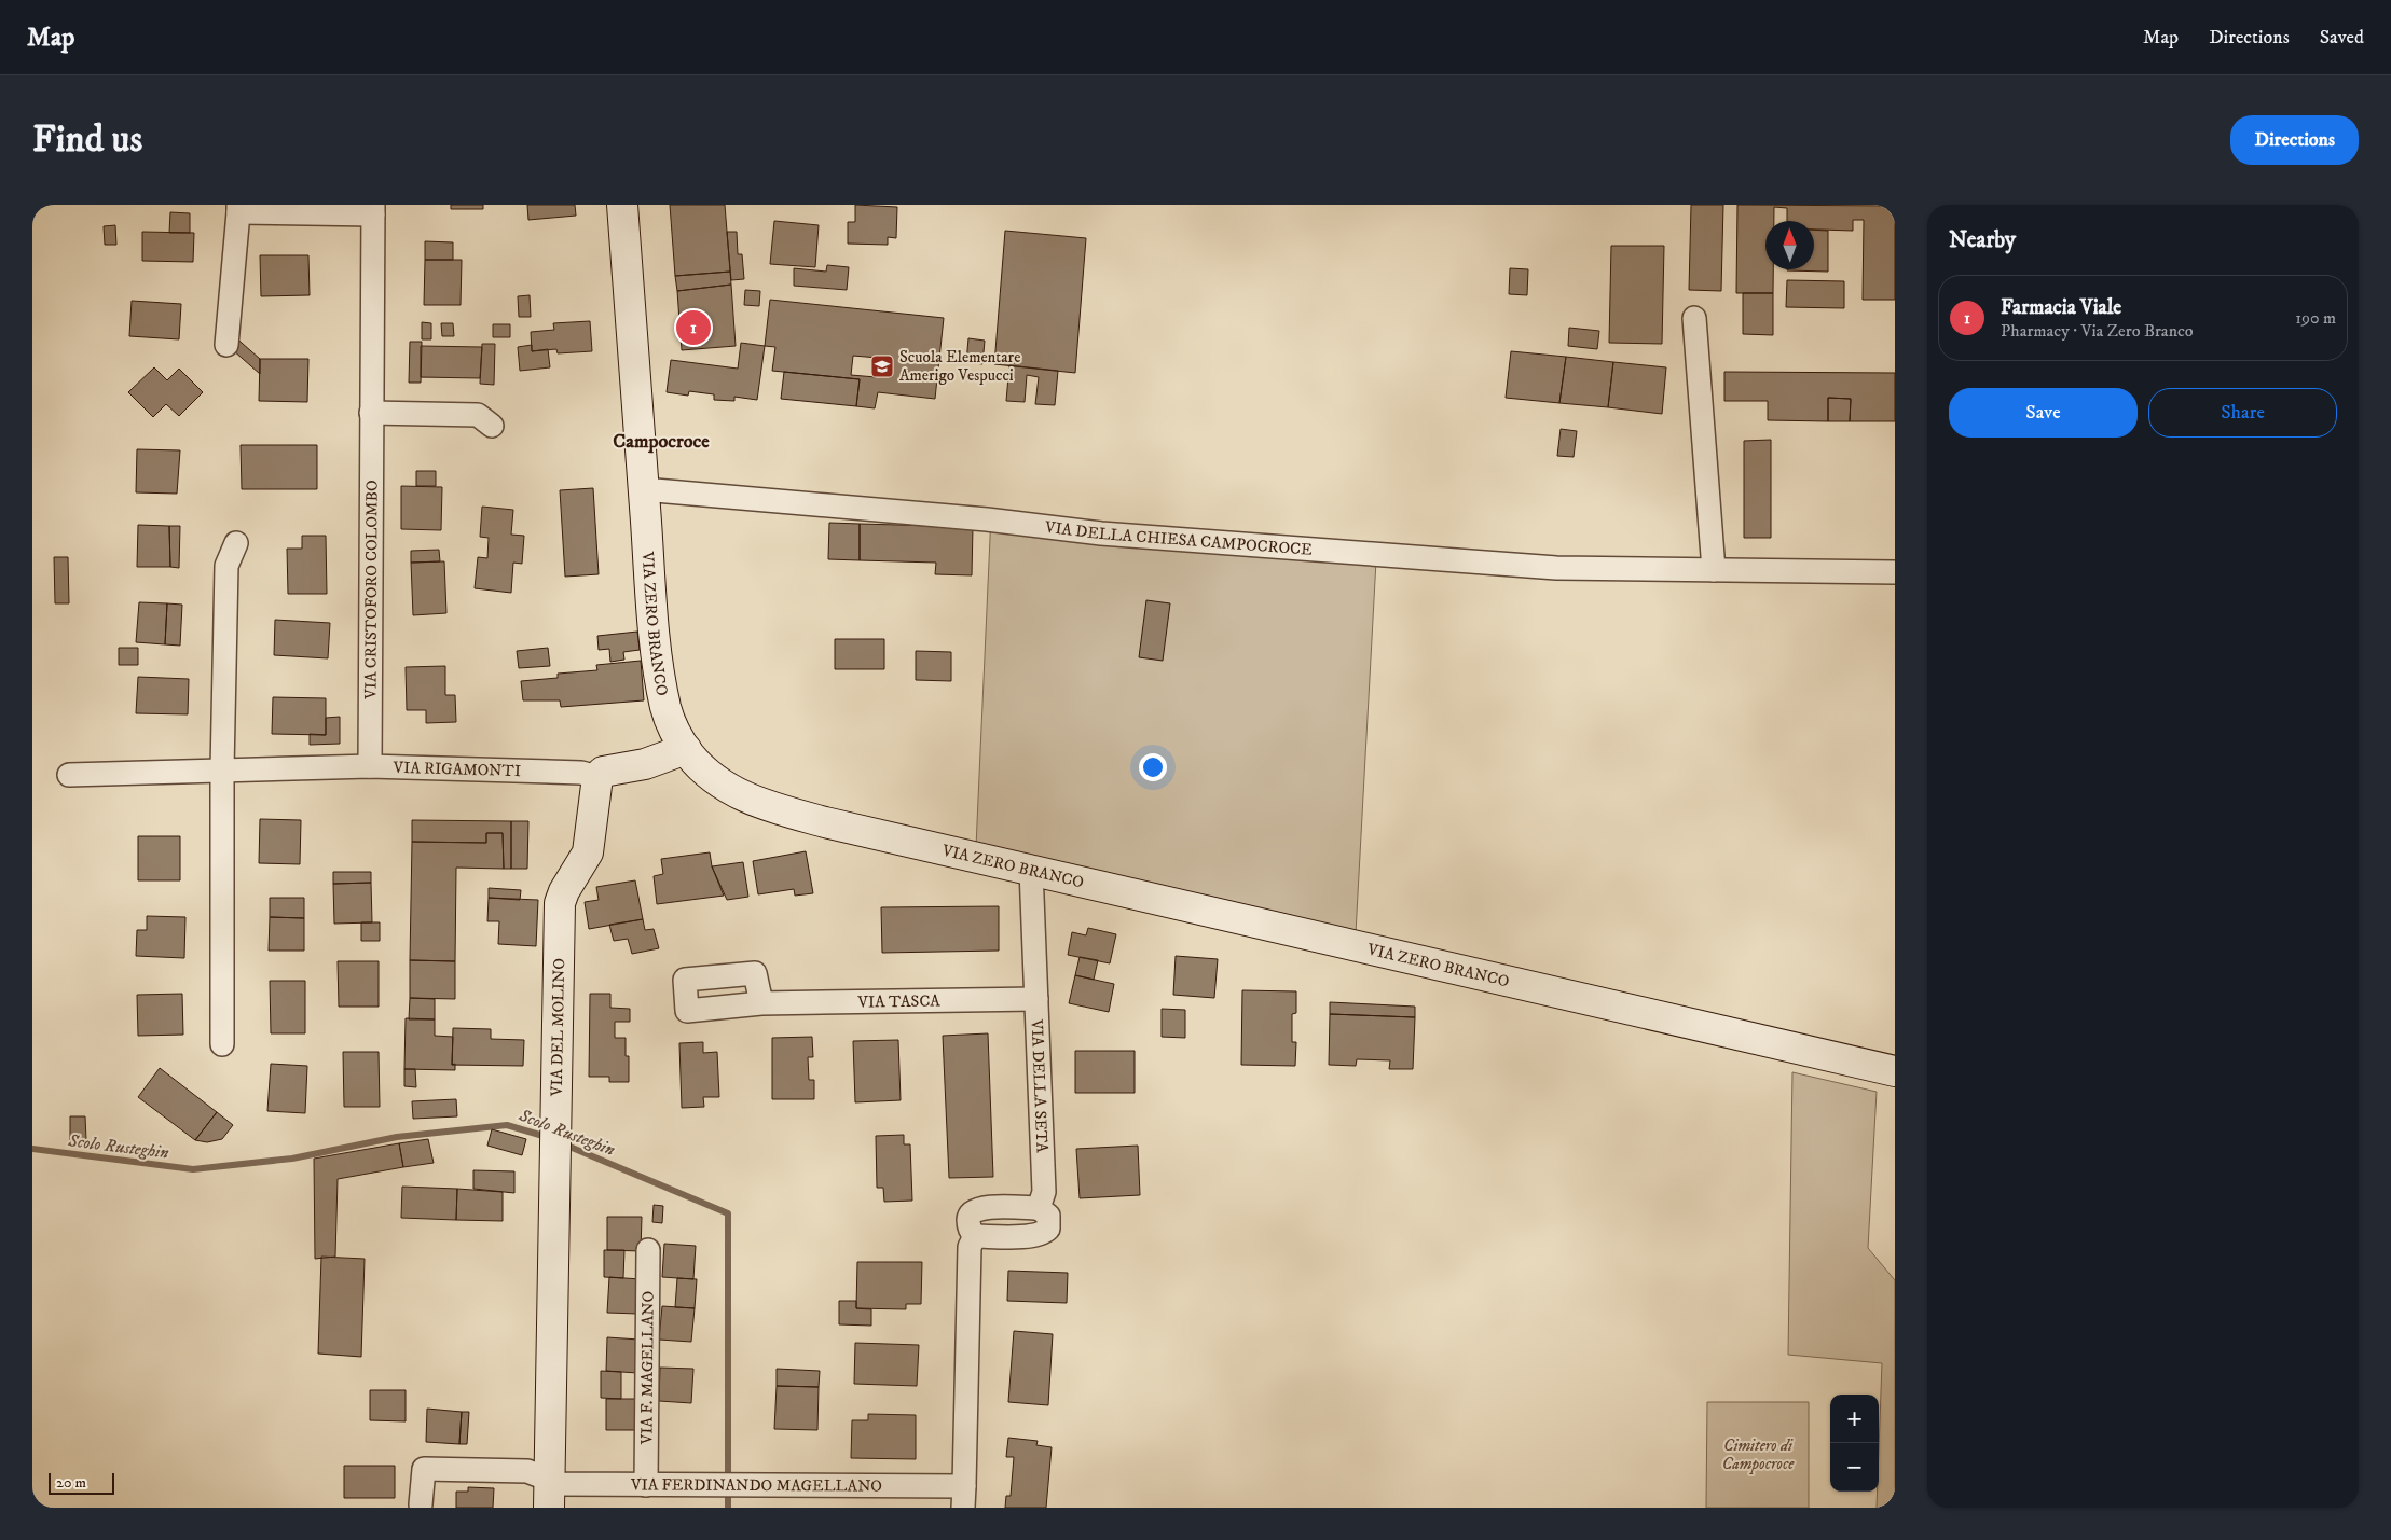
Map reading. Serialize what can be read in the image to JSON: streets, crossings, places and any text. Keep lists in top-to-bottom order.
{
  "streets": {
    "street": [
      "VIA DELLA CHIESA CAMPOCROCE",
      "VIA CRISTOFORO COLOMBO",
      "VIA ZERO BRANCO",
      "VIA RIGAMONTI",
      "VIA TASCA",
      "VIA DEL MOLINO",
      "VIA DELLA SETA",
      "VIA F. MAGELLANO",
      "VIA FERDINANDO MAGELLANO"
    ]
  },
  "crossings": [
    ["VIA DELLA CHIESA CAMPOCROCE", "VIA ZERO BRANCO"],
    ["VIA CRISTOFORO COLOMBO", "VIA RIGAMONTI"],
    ["VIA ZERO BRANCO", "VIA RIGAMONTI"],
    ["VIA ZERO BRANCO", "VIA DELLA SETA"],
    ["VIA RIGAMONTI", "VIA DEL MOLINO"],
    ["VIA TASCA", "VIA DELLA SETA"],
    ["VIA DEL MOLINO", "VIA FERDINANDO MAGELLANO"],
    ["VIA DELLA SETA", "VIA FERDINANDO MAGELLANO"],
    ["VIA F. MAGELLANO", "VIA FERDINANDO MAGELLANO"]
  ],
  "districts": ["Campocroce"],
  "water": ["Scolo Rusteghin"],
  "parks": ["Cimitero di Campocroce"],
  "places": {
    "school or university": ["Scuola Elementare Amerigo Vespucci"]
  },
  "scale_bar": "20 m",
  "north": "top",
  "page": {
    "header": "Map",
    "nav": ["Map", "Directions", "Saved"],
    "buttons": [
      "Directions",
      ["Save", "Share"]
    ],
    "title": "Find us",
    "heading": "Nearby",
    "list": [
      {
        "mark": "1",
        "name": "Farmacia Viale",
        "note": "Pharmacy · Via Zero Branco",
        "value": "190 m"
      }
    ],
    "pins": "1",
    "map_buttons": ["+", "−"],
    "scale": "20 m"
  }
}
